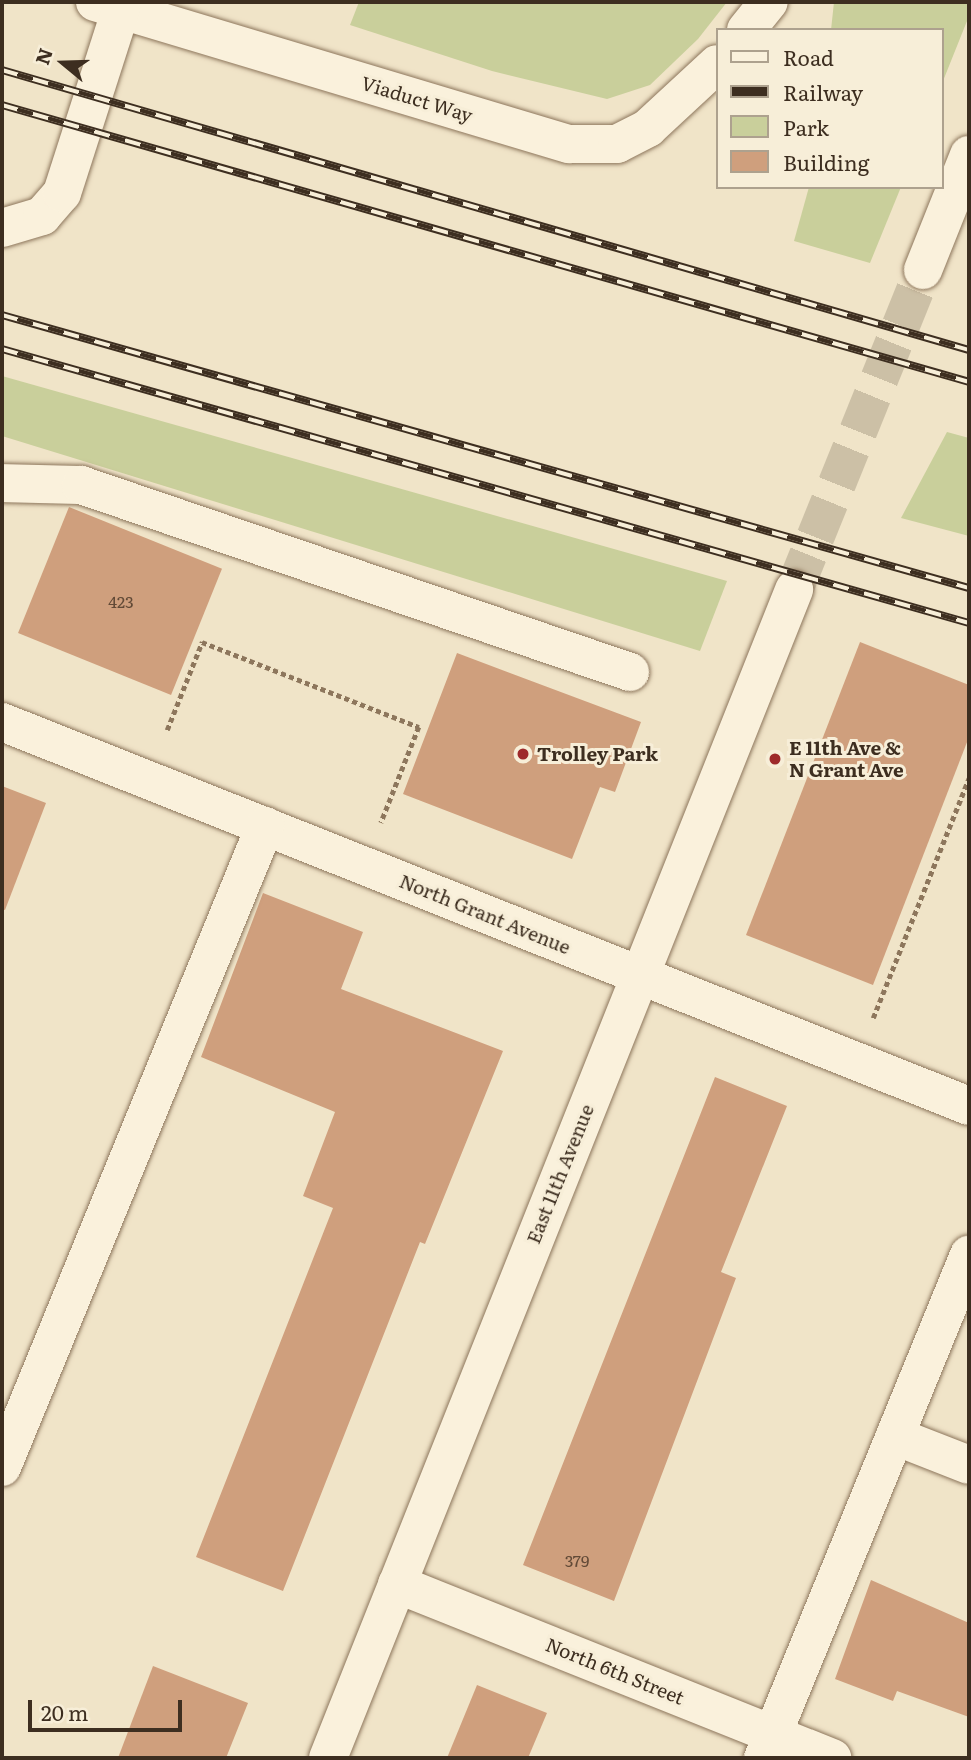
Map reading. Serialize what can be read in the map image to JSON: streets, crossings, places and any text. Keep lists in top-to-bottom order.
{
  "streets": {
    "street": [
      "Viaduct Way",
      "North Grant Avenue",
      "East 11th Avenue",
      "North 6th Street"
    ]
  },
  "crossings": [
    ["North Grant Avenue", "East 11th Avenue"],
    ["East 11th Avenue", "North 6th Street"]
  ],
  "places": ["Trolley Park", "E 11th Ave & N Grant Ave"],
  "house_numbers": ["423", "379"],
  "legend": [
    "Road",
    "Railway",
    "Park",
    "Building"
  ],
  "scale_bar": "20 m",
  "north": "left"
}
